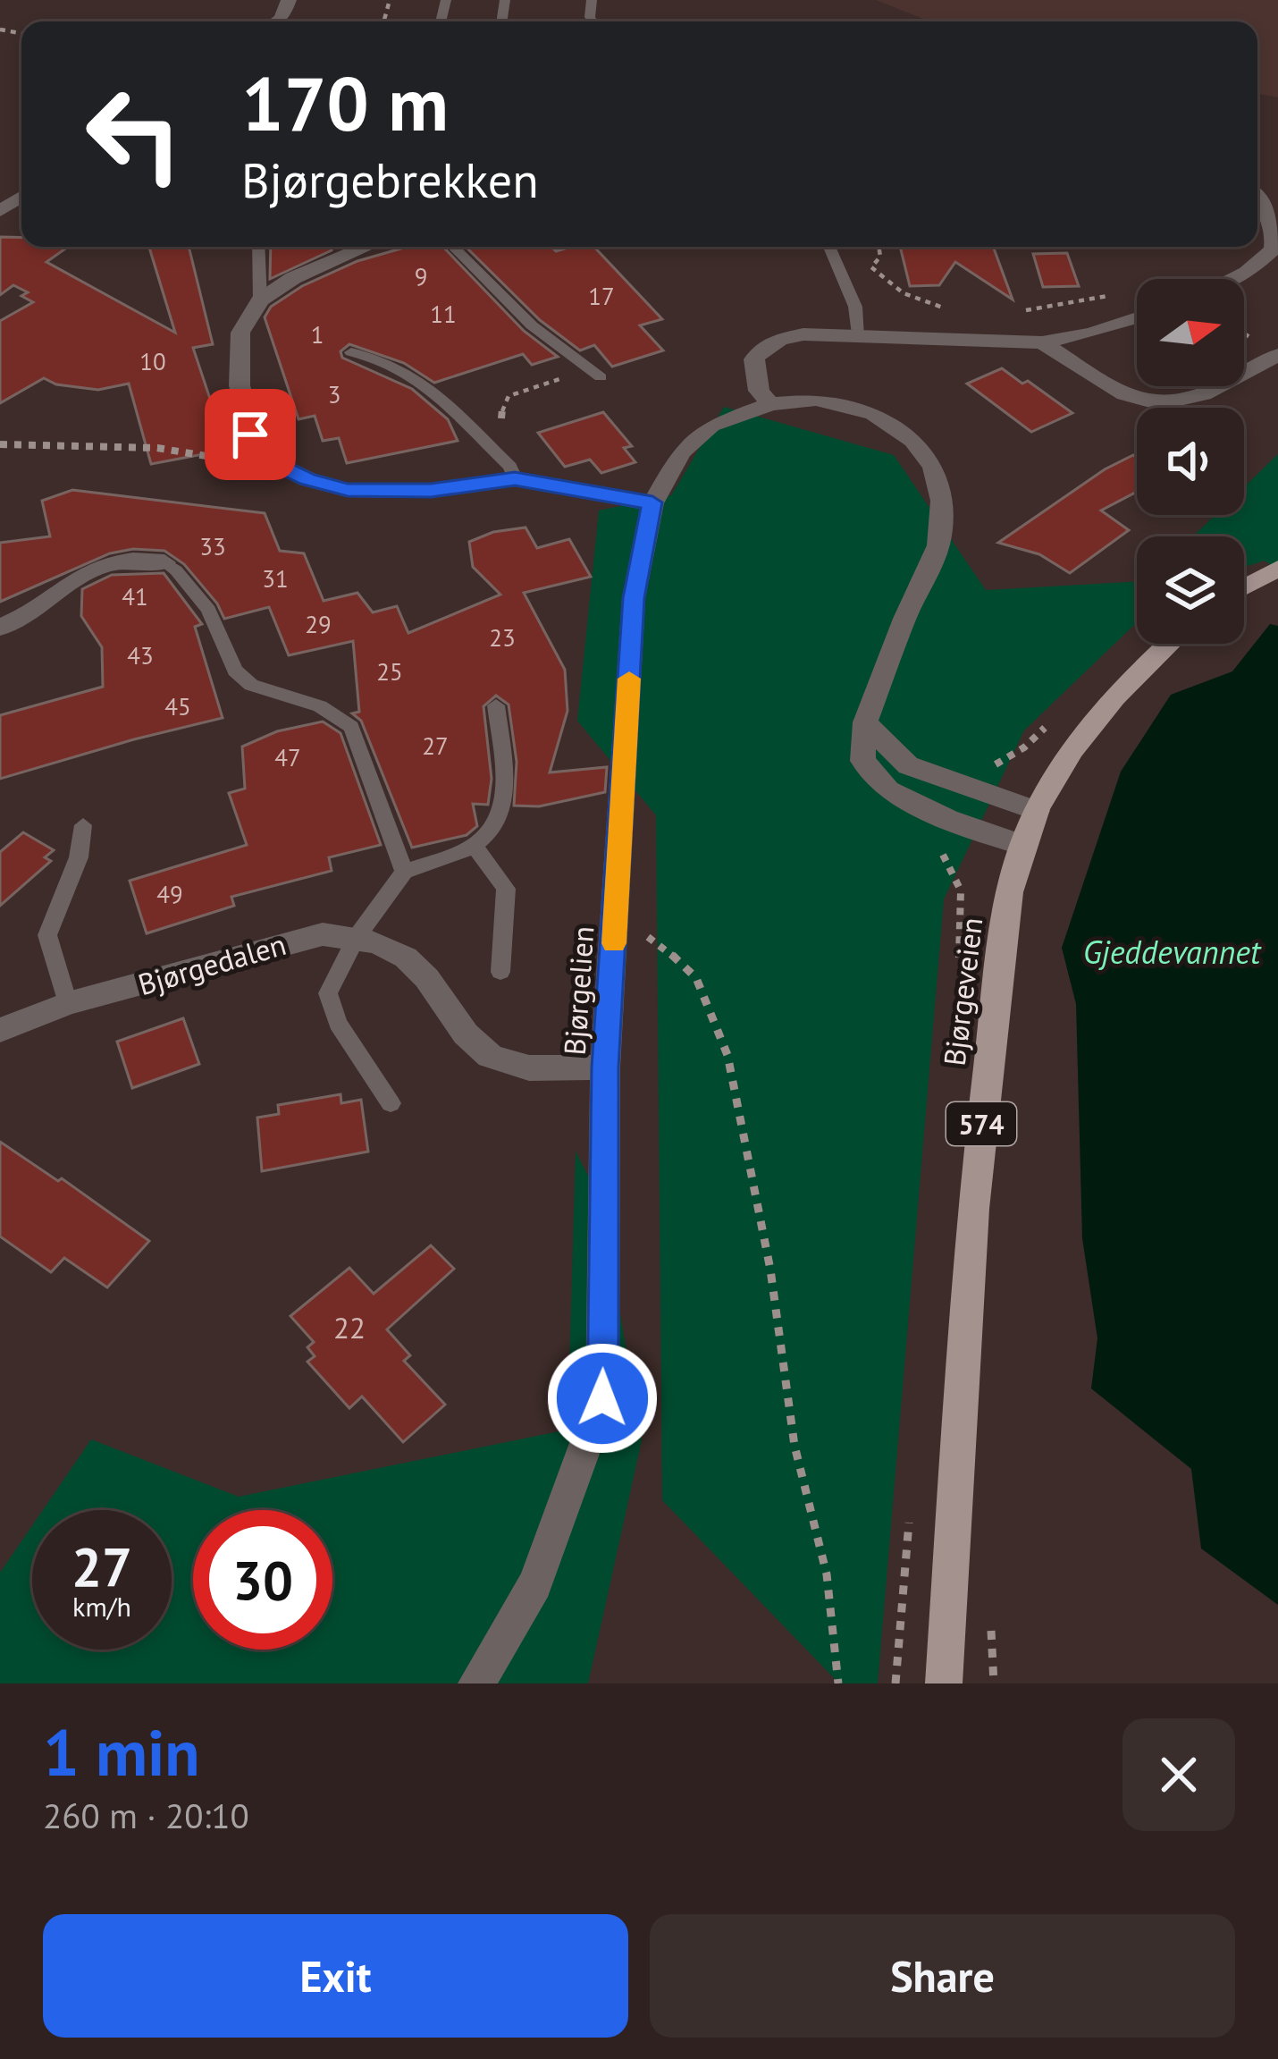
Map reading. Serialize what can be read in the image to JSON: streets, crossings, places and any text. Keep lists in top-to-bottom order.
{
  "streets": {
    "main road": ["Bjørgeveien", "574"],
    "street": ["Bjørgedalen", "Bjørgelien"]
  },
  "crossings": [
    ["Bjørgedalen", "Bjørgelien"],
    ["Bjørgelien", "Bjørgeveien"]
  ],
  "water": ["Gjeddevannet"],
  "house_numbers": [
    "9",
    "17",
    "11",
    "1",
    "10",
    "3",
    "33",
    "31",
    "41",
    "29",
    "23",
    "43",
    "25",
    "45",
    "27",
    "47",
    "49",
    "22"
  ],
  "north": "right",
  "page": {
    "turn": ["170 m", "Bjørgebrekken"],
    "speed": "27 km/h",
    "limit": "30",
    "heading": ["1 min", "260 m · 20:10"],
    "buttons": ["Exit", "Share"]
  }
}
